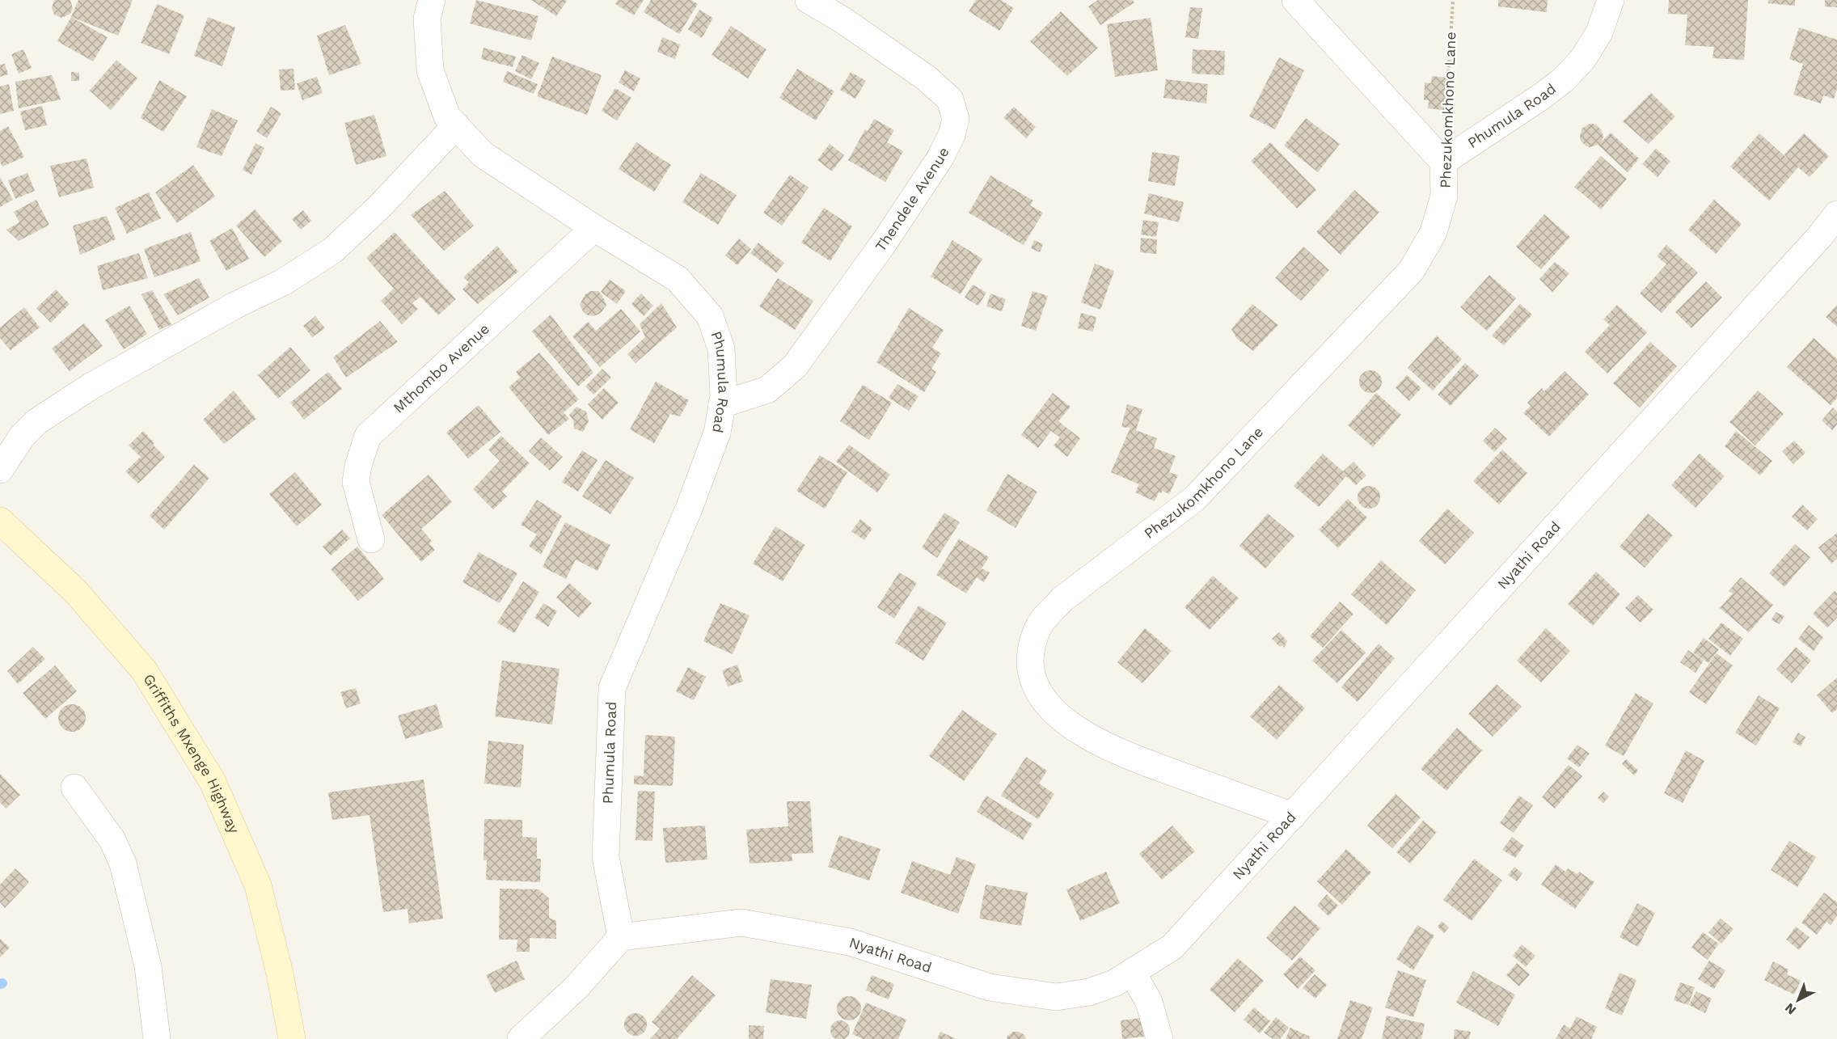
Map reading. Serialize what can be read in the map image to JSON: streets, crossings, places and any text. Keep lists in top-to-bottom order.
{
  "streets": {
    "street": [
      "Phezukomkhono Lane",
      "Phumula Road",
      "Thendele Avenue",
      "Mthombo Avenue",
      "Nyathi Road",
      "Griffiths Mxenge Highway"
    ]
  },
  "crossings": [
    ["Phezukomkhono Lane", "Phumula Road"],
    ["Phezukomkhono Lane", "Nyathi Road"],
    ["Phumula Road", "Thendele Avenue"],
    ["Phumula Road", "Mthombo Avenue"],
    ["Phumula Road", "Nyathi Road"]
  ],
  "north": "bottom left"
}
